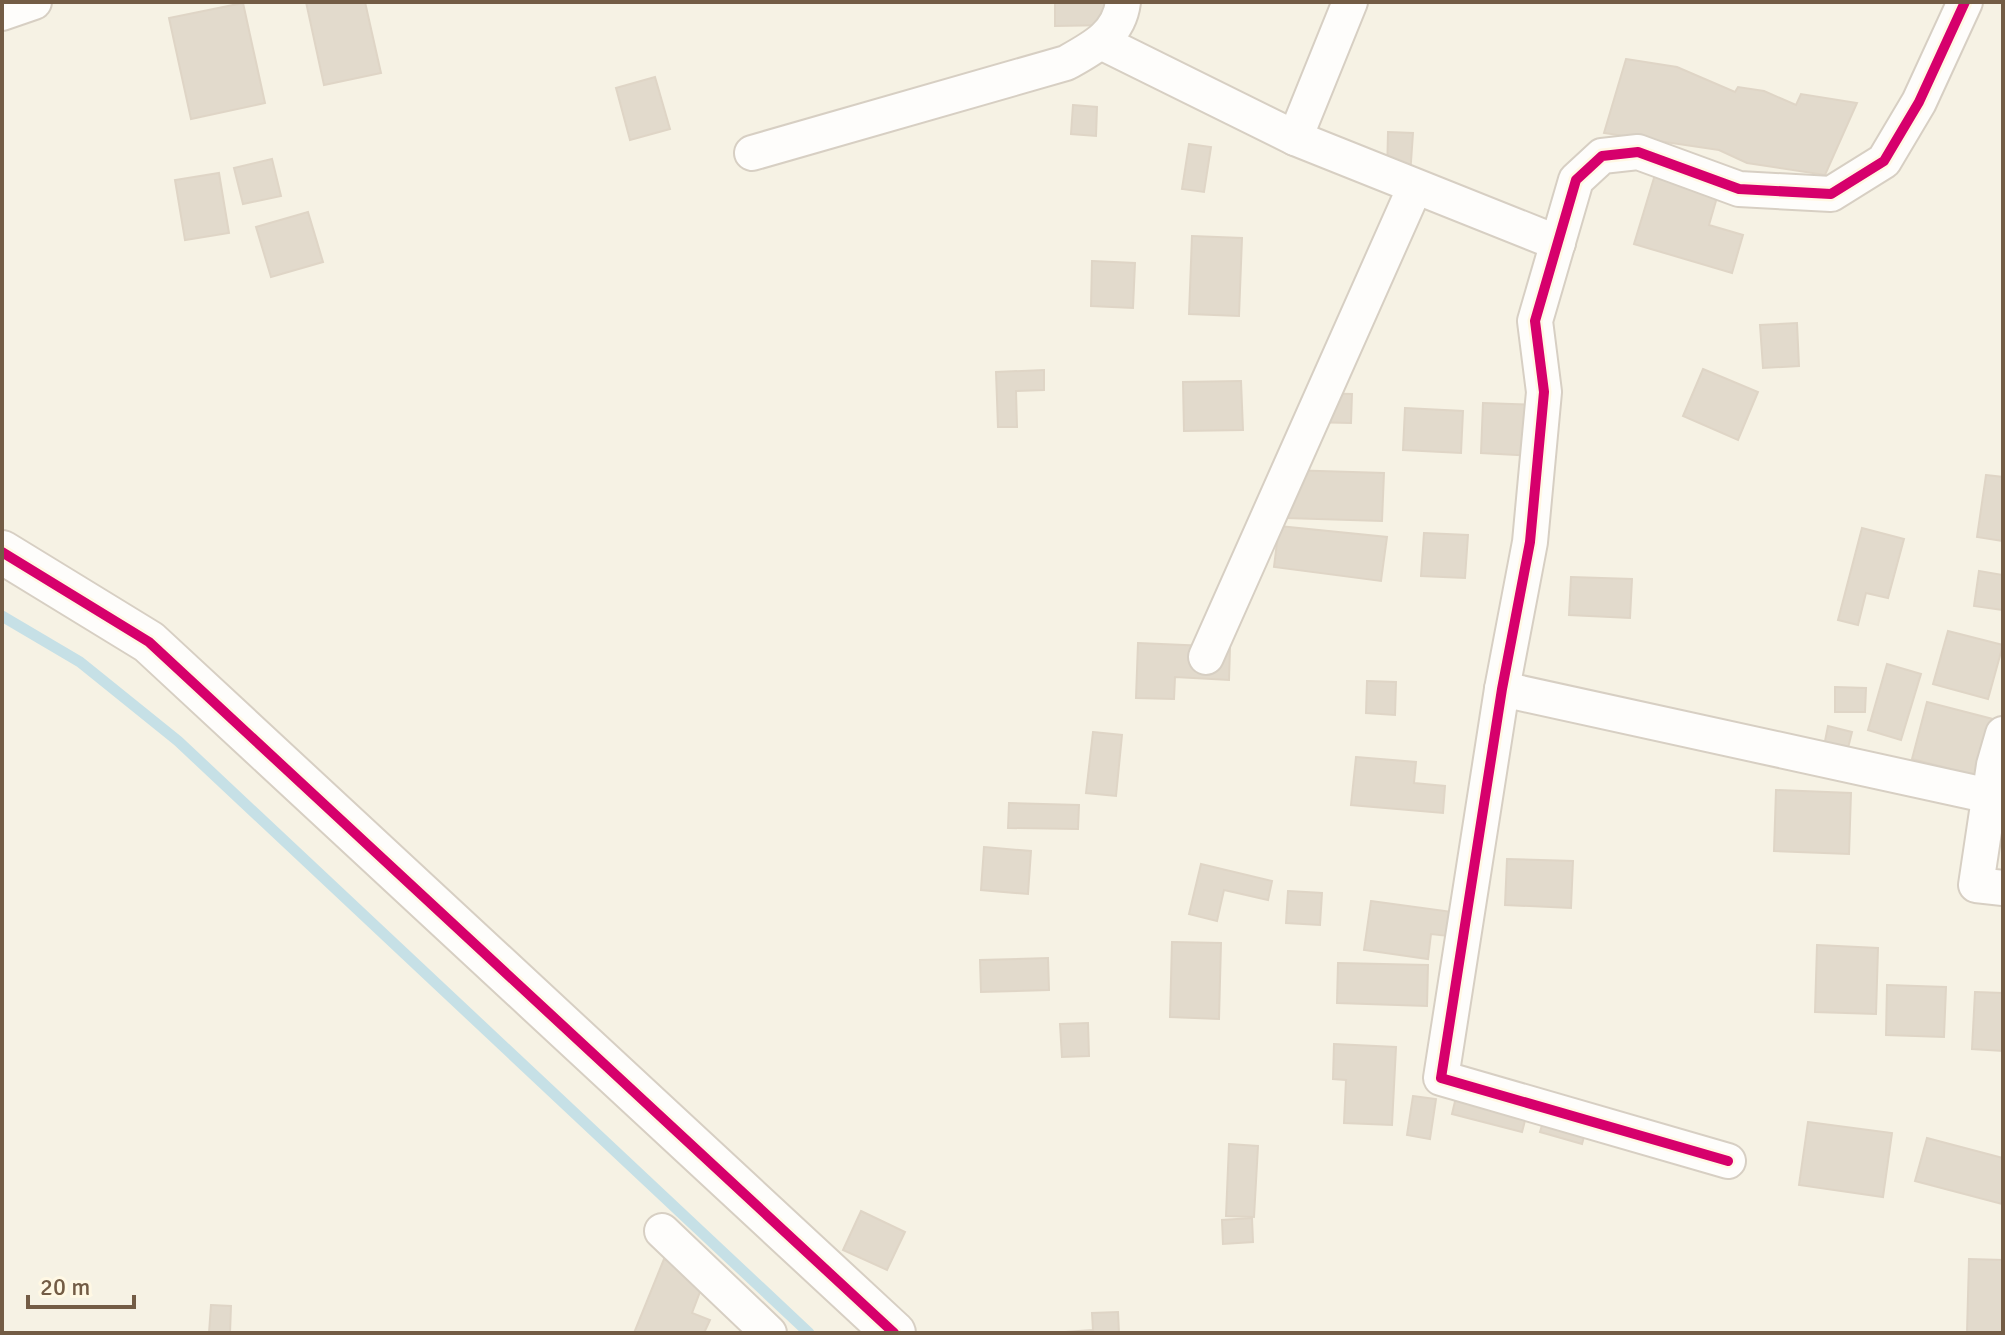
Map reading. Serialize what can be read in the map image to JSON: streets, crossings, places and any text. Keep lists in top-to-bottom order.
{
  "scale_bar": "20 m"
}
